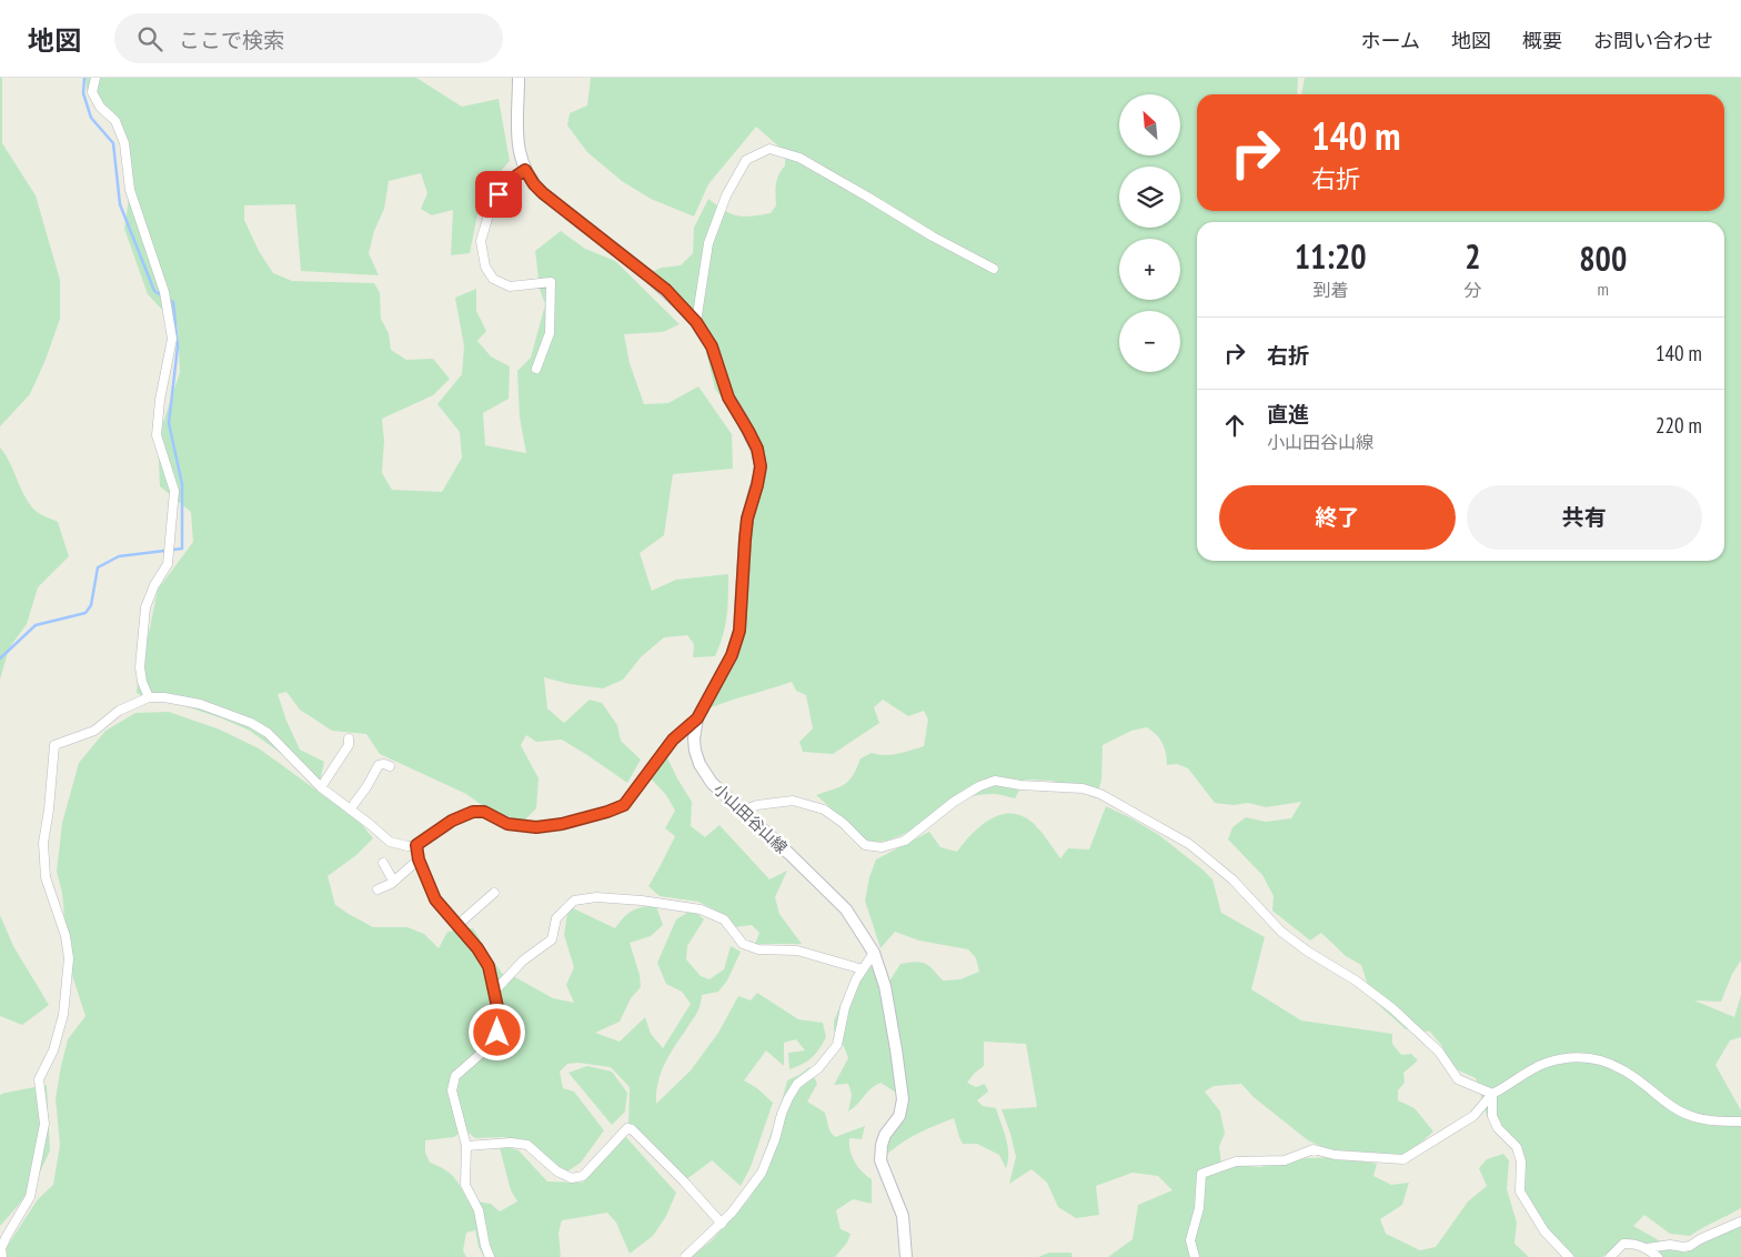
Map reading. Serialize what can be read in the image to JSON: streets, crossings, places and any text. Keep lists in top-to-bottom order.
{
  "streets": {
    "main road": ["小山田谷山線"]
  },
  "north": "top left",
  "page": {
    "header": "地図",
    "search": "ここで検索",
    "nav": [
      "ホーム",
      "地図",
      "概要",
      "お問い合わせ"
    ],
    "map_buttons": ["+", "−"],
    "turn": ["140 m", "右折"],
    "eta": [
      "11:20",
      "到着",
      "2",
      "分",
      "800",
      "m"
    ],
    "list": [
      {
        "name": "右折",
        "value": "140 m"
      },
      {
        "name": "直進",
        "note": "小山田谷山線",
        "value": "220 m"
      }
    ],
    "buttons": ["終了", "共有"]
  }
}
